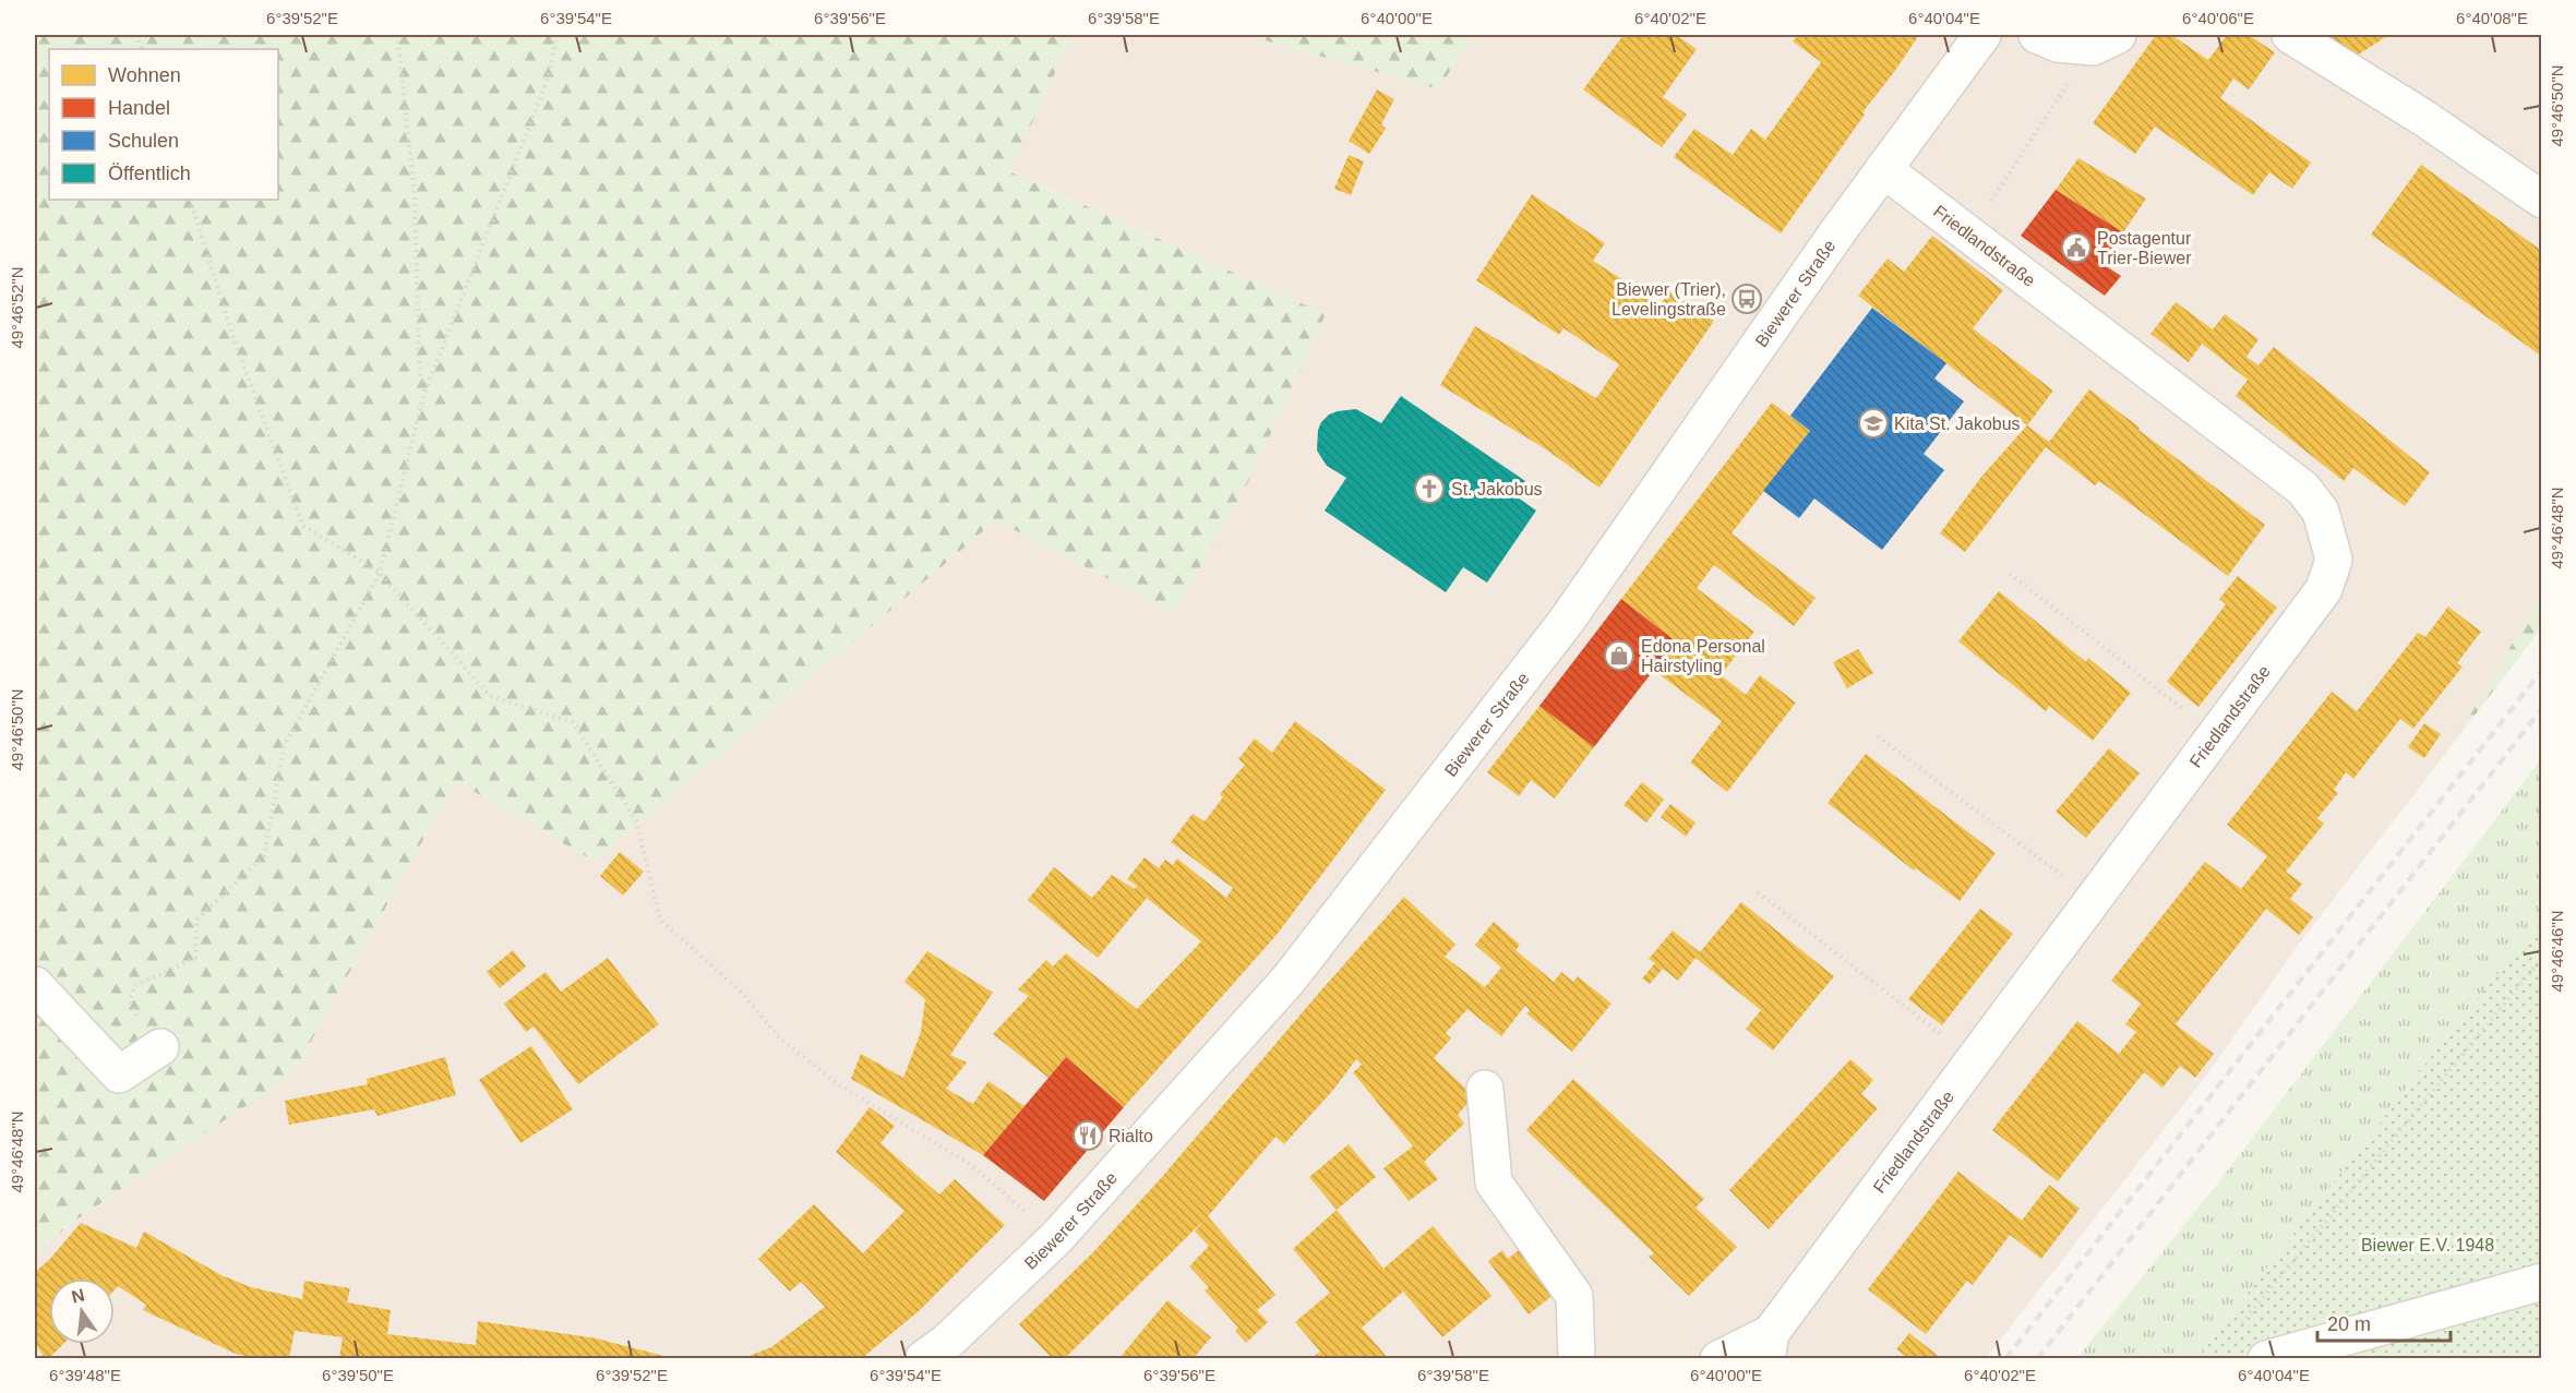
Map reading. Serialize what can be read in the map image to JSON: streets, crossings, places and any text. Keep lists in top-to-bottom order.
{
  "streets": {
    "street": ["Friedlandstraße", "Biewerer Straße"]
  },
  "crossings": [
    ["Friedlandstraße", "Biewerer Straße"]
  ],
  "parks": ["Biewer E.V. 1948"],
  "places": {
    "public building": ["Postagentur Trier-Biewer"],
    "bus stop": ["Biewer (Trier), Levelingstraße"],
    "school or university": ["Kita St. Jakobus"],
    "church": ["St. Jakobus"],
    "shop": ["Edona Personal Hairstyling"],
    "restaurant": ["Rialto"]
  },
  "legend": [
    "Wohnen",
    "Handel",
    "Schulen",
    "Öffentlich"
  ],
  "scale_bar": "20 m",
  "north": "top",
  "coordinates": [
    "6°39'52\"E",
    "6°39'54\"E",
    "6°39'56\"E",
    "6°39'58\"E",
    "6°40'00\"E",
    "6°40'02\"E",
    "6°40'04\"E",
    "6°40'06\"E",
    "6°40'08\"E",
    "49°46'50\"N",
    "49°46'52\"N",
    "49°46'48\"N",
    "49°46'46\"N",
    "6°39'48\"E",
    "6°39'50\"E"
  ]
}
